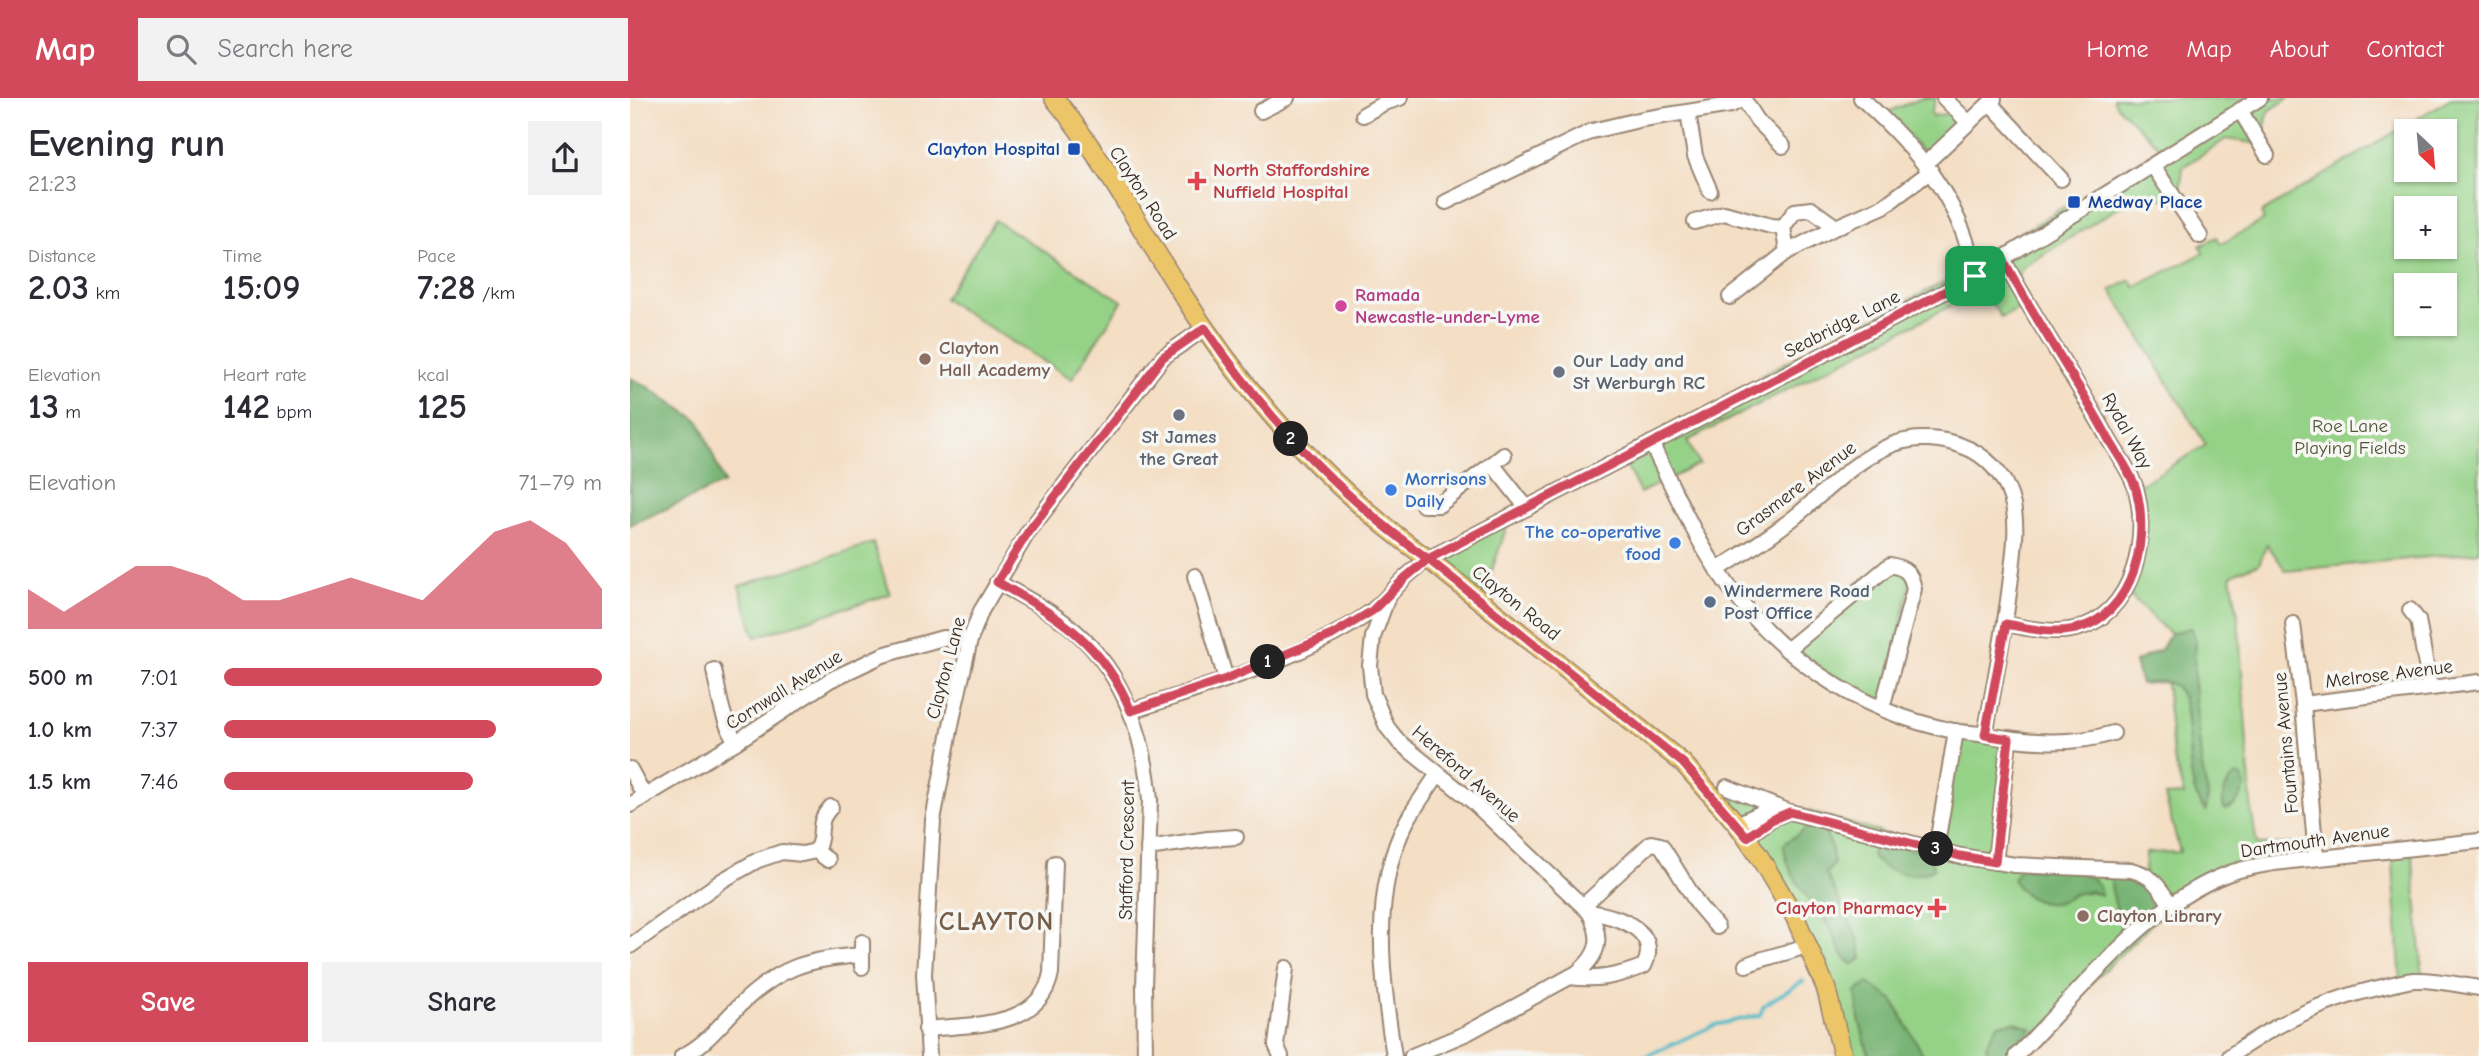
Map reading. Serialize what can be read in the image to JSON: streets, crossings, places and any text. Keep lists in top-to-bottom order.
{
  "streets": {
    "main road": ["Clayton Road"],
    "street": [
      "Seabridge Lane",
      "Rydal Way",
      "Grasmere Avenue",
      "Clayton Lane",
      "Melrose Avenue",
      "Cornwall Avenue",
      "Fountains Avenue",
      "Hereford Avenue",
      "Dartmouth Avenue",
      "Stafford Crescent"
    ]
  },
  "crossings": [
    ["Clayton Road", "Seabridge Lane"],
    ["Clayton Road", "Clayton Lane"],
    ["Seabridge Lane", "Rydal Way"],
    ["Seabridge Lane", "Hereford Avenue"],
    ["Seabridge Lane", "Stafford Crescent"],
    ["Rydal Way", "Grasmere Avenue"],
    ["Clayton Lane", "Cornwall Avenue"],
    ["Clayton Lane", "Stafford Crescent"],
    ["Melrose Avenue", "Fountains Avenue"],
    ["Fountains Avenue", "Dartmouth Avenue"]
  ],
  "districts": ["CLAYTON"],
  "parks": ["Roe Lane Playing Fields"],
  "places": {
    "transit": ["Clayton Hospital", "Medway Place"],
    "health": ["North Staffordshire Nuffield Hospital", "Clayton Pharmacy"],
    "other": [
      "Ramada Newcastle-under-Lyme",
      "Clayton Hall Academy",
      "Our Lady and St Werburgh RC",
      "St James the Great",
      "Morrisons Daily",
      "The co-operative food",
      "Windermere Road Post Office",
      "Clayton Library"
    ]
  },
  "north": "bottom right",
  "page": {
    "header": "Map",
    "search": "Search here",
    "nav": [
      "Home",
      "Map",
      "About",
      "Contact"
    ],
    "heading": ["Evening run", "21:23"],
    "map_buttons": ["+", "−"],
    "stats": [
      ["Distance", "2.03 km"],
      ["Time", "15:09"],
      ["Pace", "7:28 /km"],
      ["Elevation", "13 m"],
      ["Heart rate", "142 bpm"],
      ["kcal", "125"]
    ],
    "pins": ["2", "1", "3"],
    "chart": ["Elevation", "71–79 m"],
    "list": [
      {
        "name": "500 m",
        "note": "7:01"
      },
      {
        "name": "1.0 km",
        "note": "7:37"
      },
      {
        "name": "1.5 km",
        "note": "7:46"
      }
    ],
    "buttons": ["Save", "Share"]
  }
}
